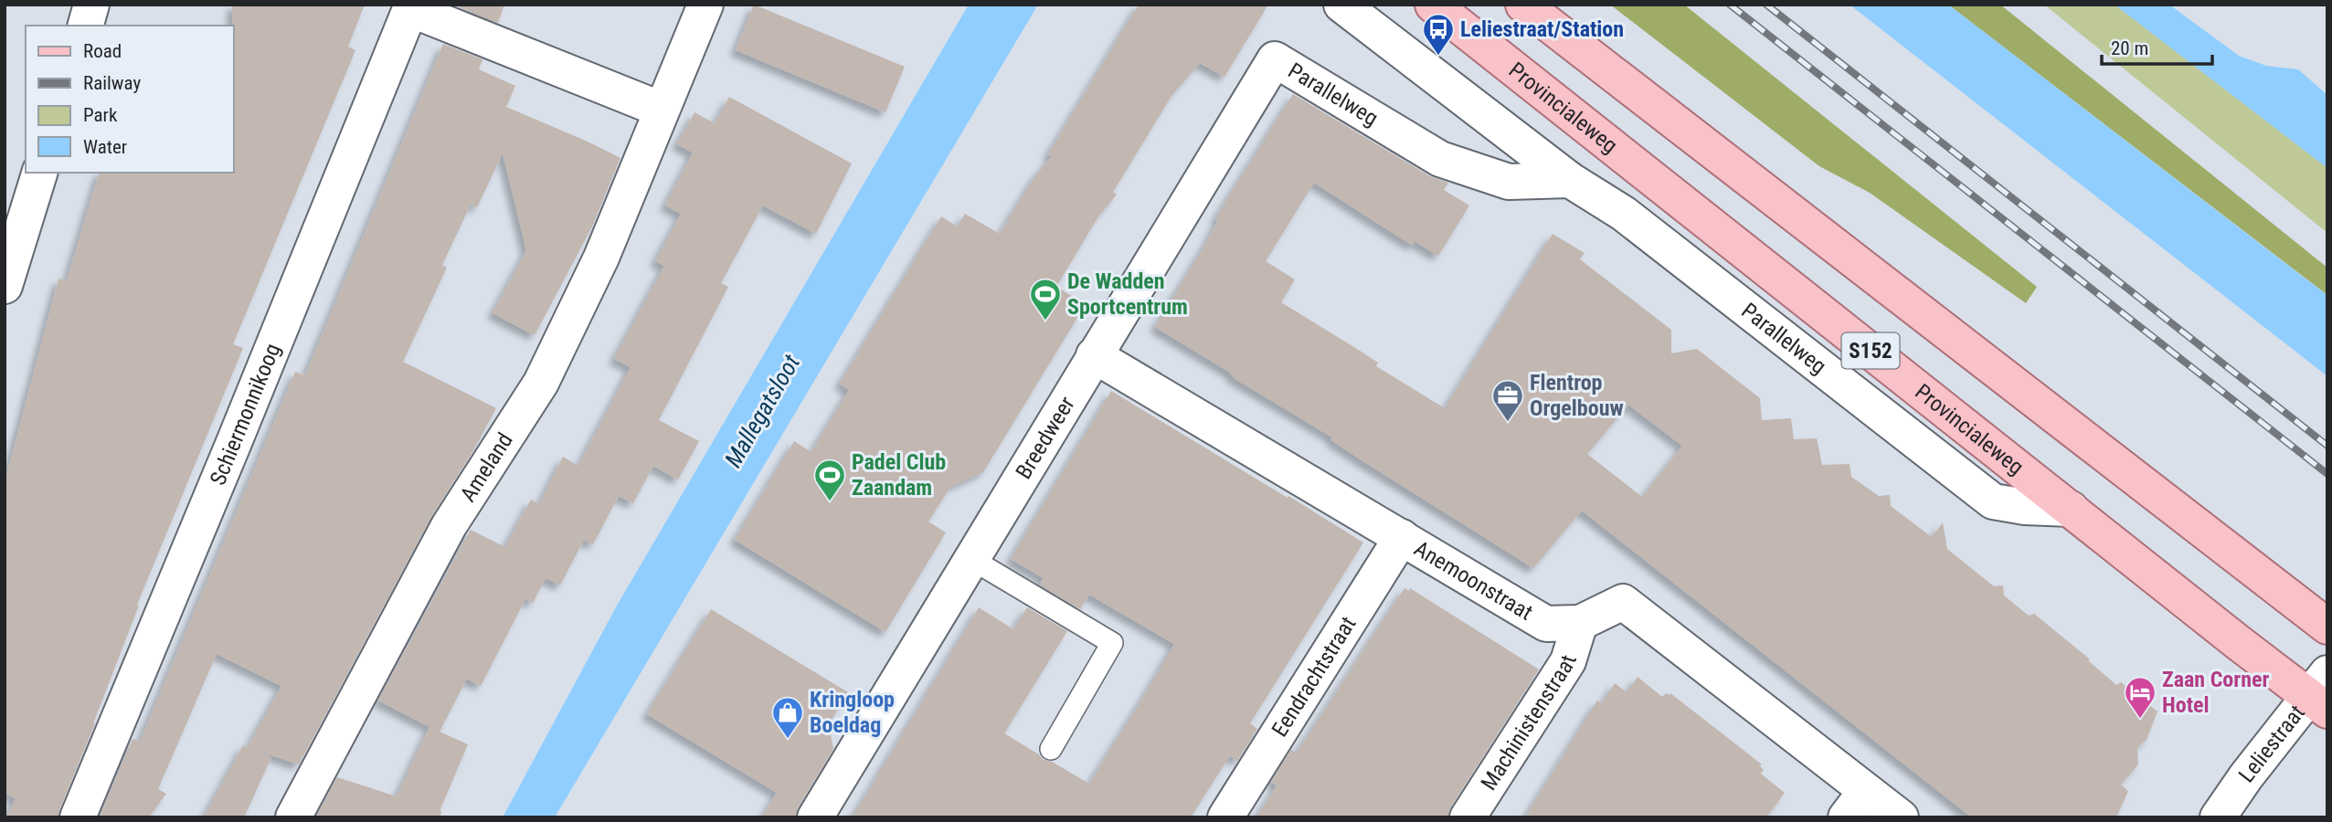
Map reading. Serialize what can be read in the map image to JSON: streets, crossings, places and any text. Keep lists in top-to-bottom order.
{
  "streets": {
    "main road": ["Provincialeweg", "S152"],
    "street": [
      "Parallelweg",
      "Schiermonnikoog",
      "Breedweer",
      "Ameland",
      "Anemoonstraat",
      "Eendrachtstraat",
      "Machinistenstraat",
      "Leliestraat"
    ]
  },
  "crossings": [
    ["Parallelweg", "Provincialeweg"],
    ["Parallelweg", "Breedweer"],
    ["Provincialeweg", "Leliestraat"],
    ["Breedweer", "Anemoonstraat"],
    ["Anemoonstraat", "Eendrachtstraat"],
    ["Anemoonstraat", "Machinistenstraat"]
  ],
  "water": ["Mallegatsloot"],
  "places": {
    "bus stop": ["Leliestraat/Station"],
    "sports": ["De Wadden Sportcentrum", "Padel Club Zaandam"],
    "office": ["Flentrop Orgelbouw"],
    "hotel": ["Zaan Corner Hotel"],
    "shop": ["Kringloop Boeldag"]
  },
  "legend": [
    "Road",
    "Railway",
    "Park",
    "Water"
  ],
  "scale_bar": "20 m"
}
